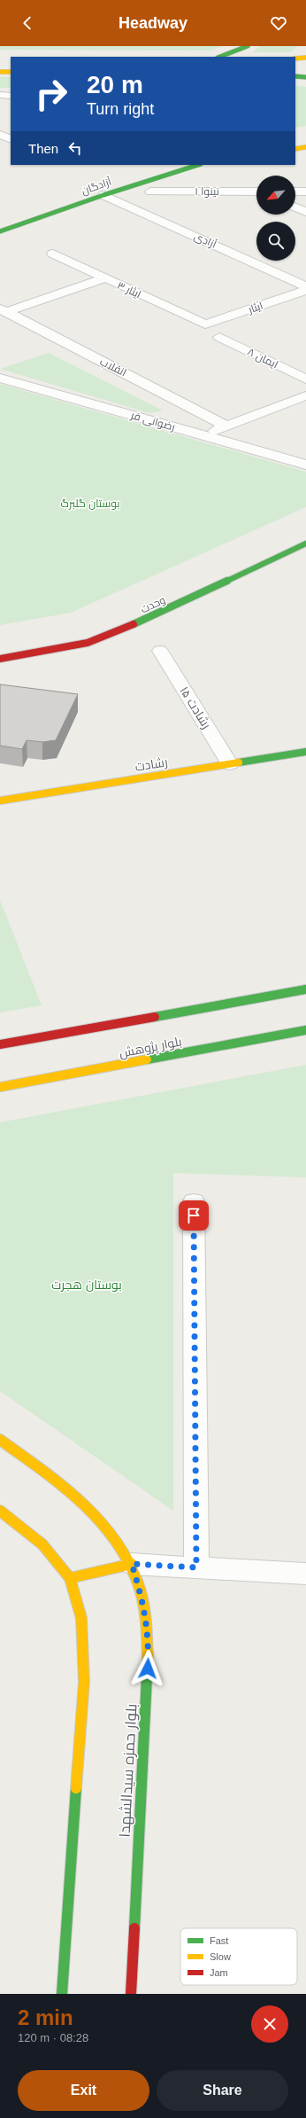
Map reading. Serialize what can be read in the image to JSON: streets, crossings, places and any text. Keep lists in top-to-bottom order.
{
  "streets": {
    "street": [
      "آزادگان",
      "نینوا ۱",
      "آزادی",
      "ایثار ۳",
      "ایثار",
      "ایمان ۸",
      "انقلاب",
      "رضوانی فر",
      "وحدت",
      "رشادت ۱۵",
      "رشادت",
      "بلوار پژوهش",
      "بلوار حمزه سیدالشهدا"
    ]
  },
  "crossings": [
    ["آزادگان", "آزادی"],
    ["ایثار ۳", "ایثار"],
    ["رشادت ۱۵", "رشادت"]
  ],
  "parks": ["بوستان گلبرگ", "بوستان هجرت"],
  "legend": ["Fast", "Slow", "Jam"],
  "north": "bottom left",
  "page": {
    "header": "Headway",
    "turn": ["20 m", "Turn right"],
    "then": "Then",
    "heading": ["2 min", "120 m · 08:28"],
    "buttons": ["Exit", "Share"]
  }
}
